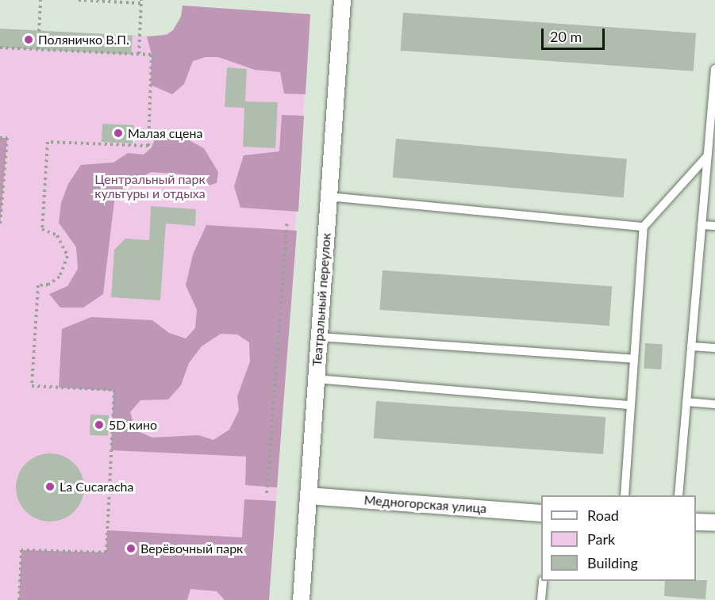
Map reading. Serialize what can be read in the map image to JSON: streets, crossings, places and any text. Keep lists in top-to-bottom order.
{
  "streets": {
    "street": ["Театральный переулок", "Медногорская улица"]
  },
  "crossings": [
    ["Театральный переулок", "Медногорская улица"]
  ],
  "parks": ["Центральный парк культуры и отдыха"],
  "places": [
    "Поляничко В.П.",
    "Малая сцена",
    "5D кино",
    "La Cucaracha",
    "Верёвочный парк"
  ],
  "legend": ["Road", "Park", "Building"],
  "scale_bar": "20 m"
}
